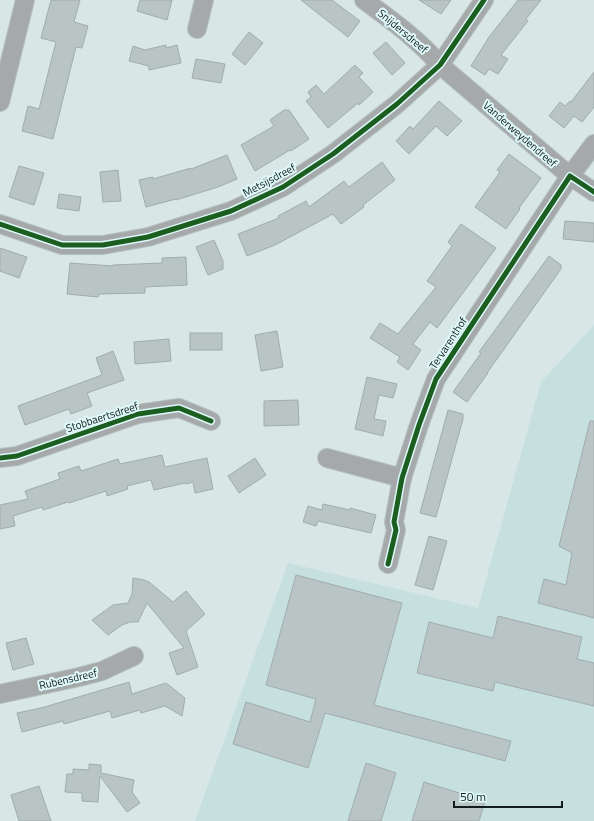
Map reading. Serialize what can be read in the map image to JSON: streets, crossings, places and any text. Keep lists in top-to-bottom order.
{
  "streets": {
    "street": [
      "Snijdersdreef",
      "Vanderweydendreef",
      "Metsijsdreef",
      "Tervarenthof",
      "Stobbaertsdreef",
      "Rubensdreef"
    ]
  },
  "crossings": [
    ["Snijdersdreef", "Vanderweydendreef"],
    ["Snijdersdreef", "Metsijsdreef"],
    ["Vanderweydendreef", "Metsijsdreef"],
    ["Vanderweydendreef", "Tervarenthof"]
  ],
  "scale_bar": "50 m"
}
